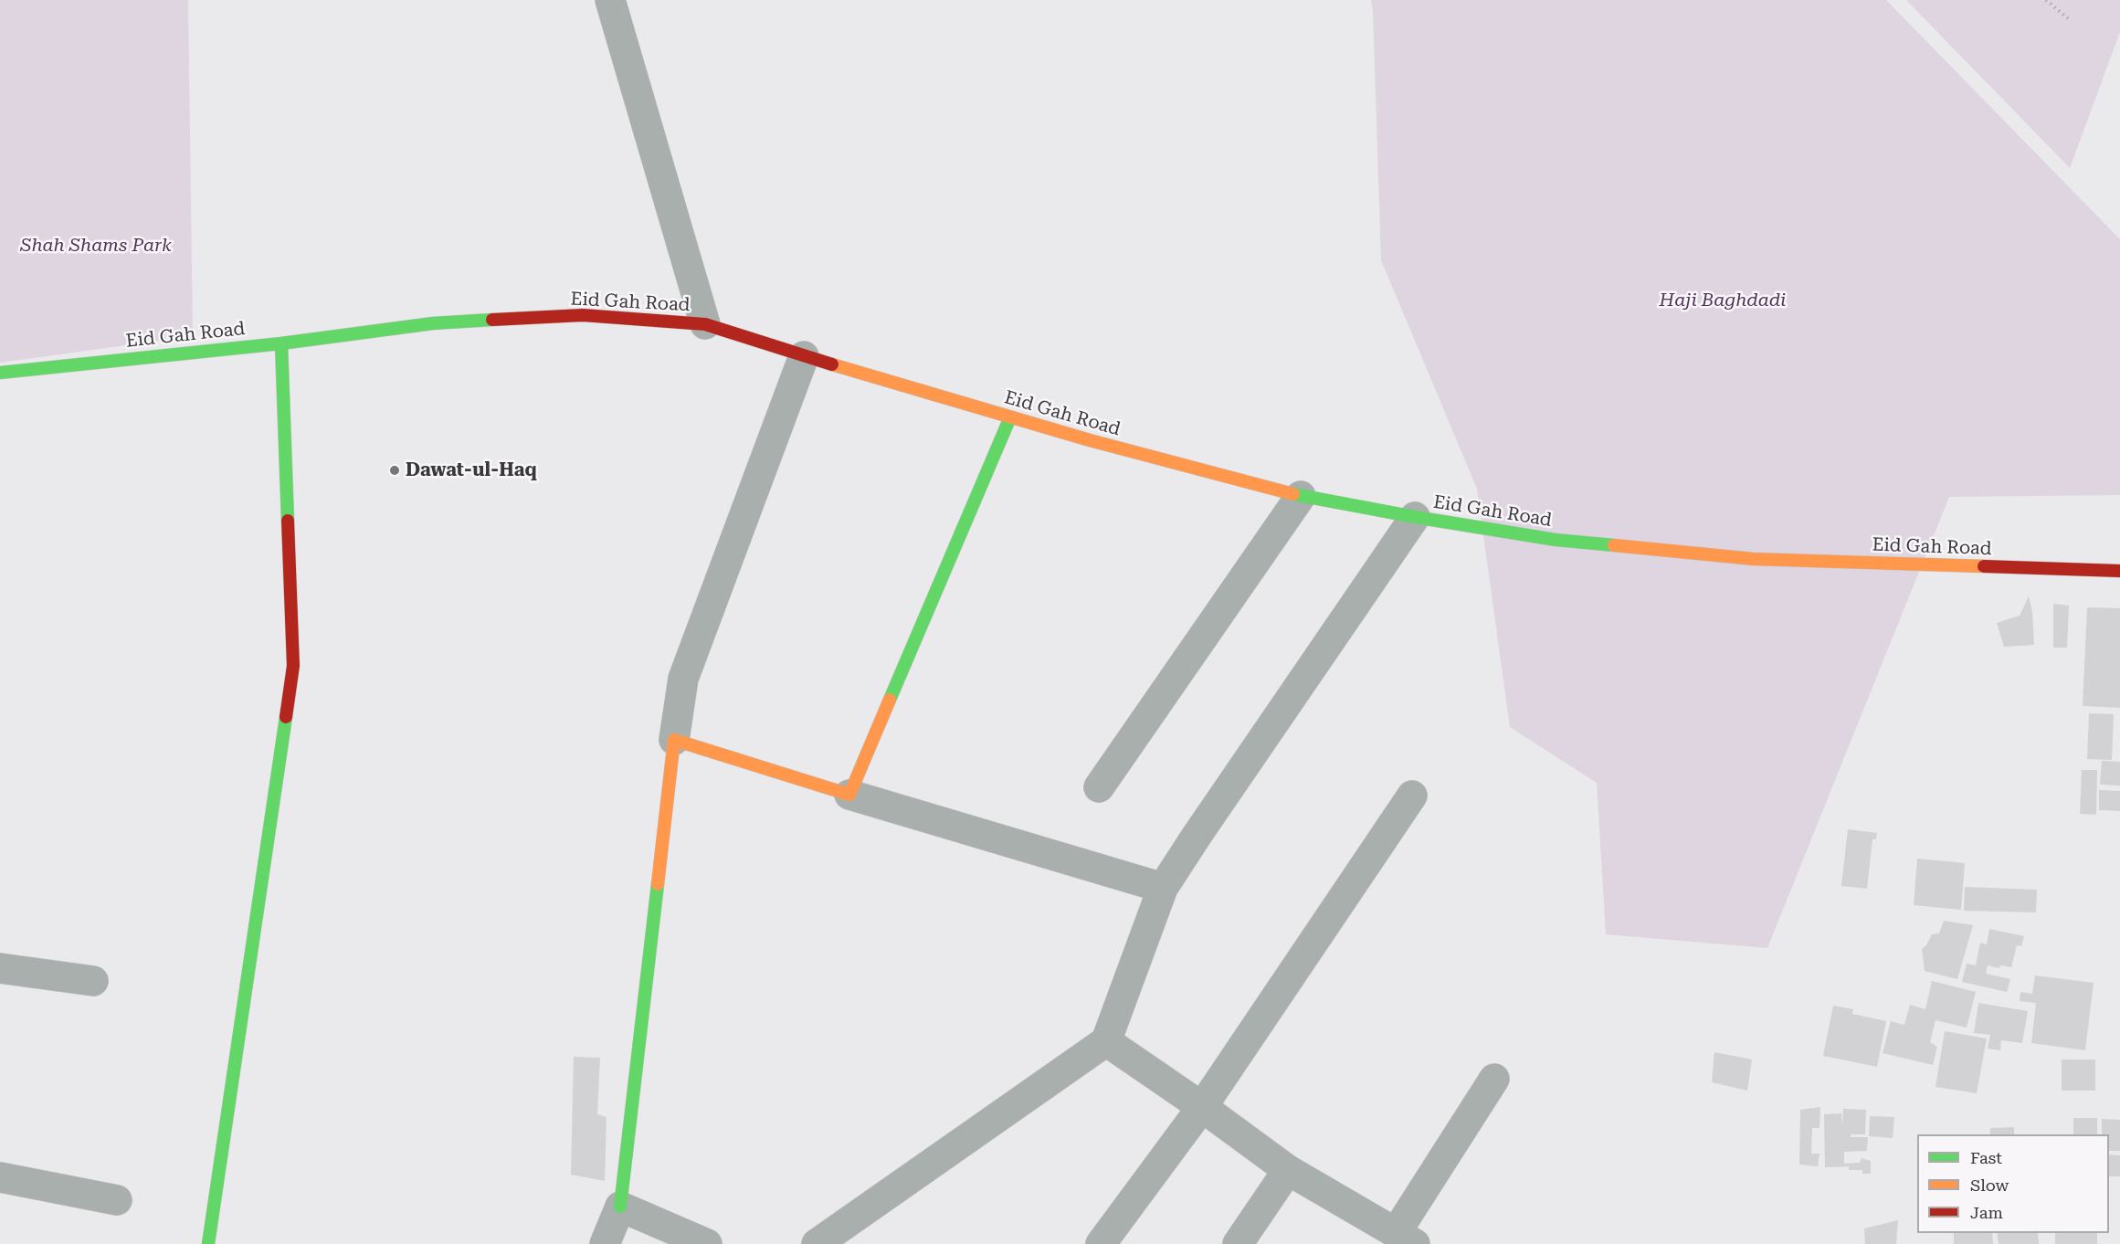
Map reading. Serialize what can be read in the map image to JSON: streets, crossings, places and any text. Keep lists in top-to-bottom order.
{
  "streets": {
    "main road": ["Eid Gah Road"]
  },
  "parks": ["Shah Shams Park", "Haji Baghdadi"],
  "places": ["Dawat-ul-Haq"],
  "legend": ["Fast", "Slow", "Jam"]
}
